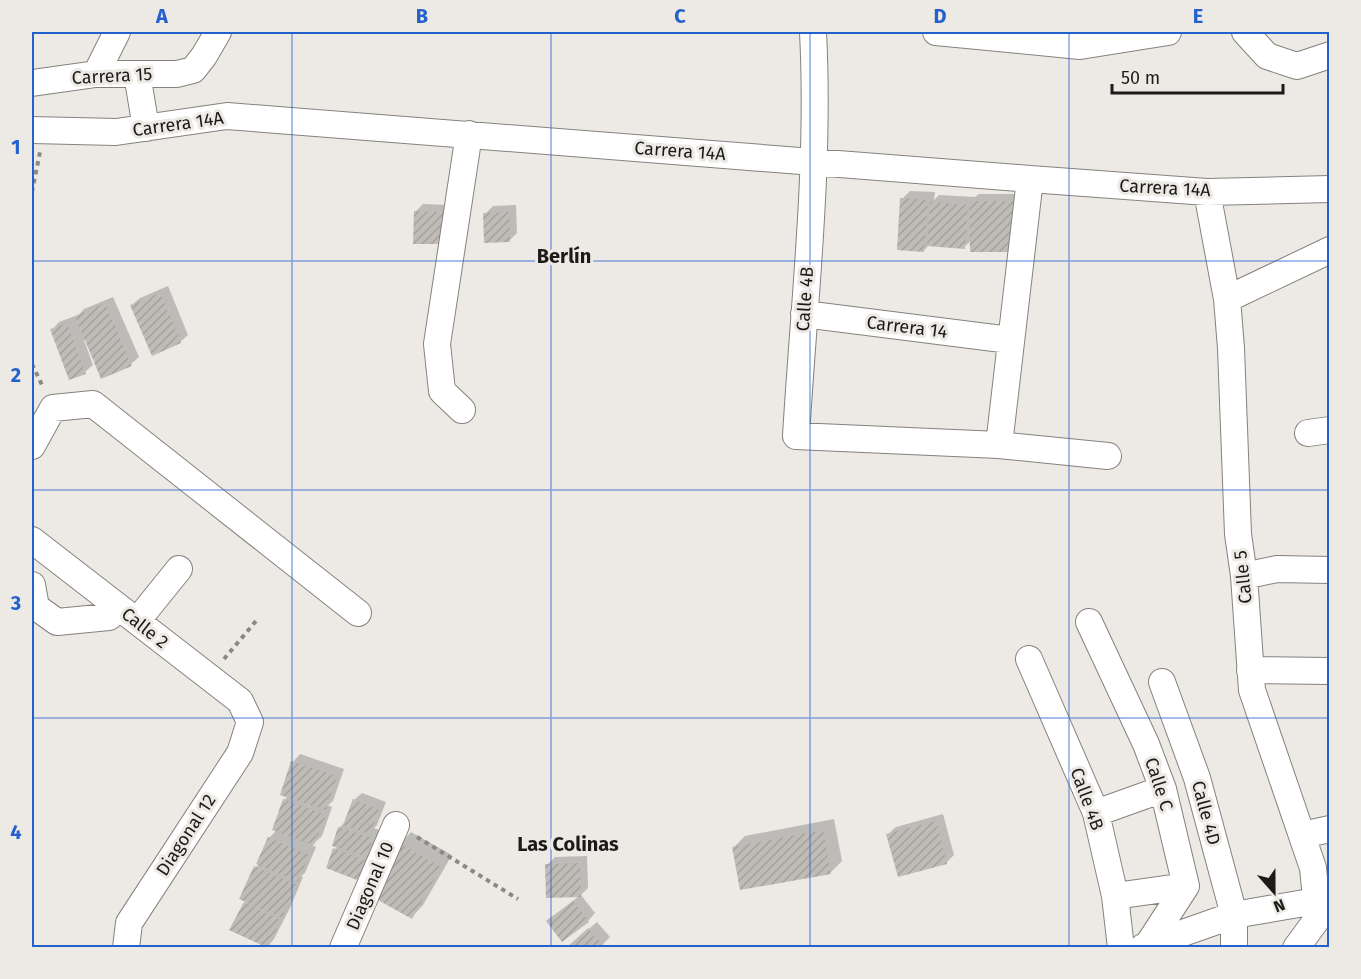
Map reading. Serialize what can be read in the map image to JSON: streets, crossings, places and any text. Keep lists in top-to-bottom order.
{
  "streets": {
    "street": [
      "Carrera 15",
      "Carrera 14A",
      "Calle 4B",
      "Carrera 14",
      "Calle 5",
      "Calle 2",
      "Calle C",
      "Calle 4D",
      "Diagonal 12",
      "Diagonal 10"
    ]
  },
  "crossings": [
    ["Carrera 14A", "Calle 4B"],
    ["Carrera 14A", "Calle 5"],
    ["Calle 4B", "Carrera 14"],
    ["Calle 2", "Diagonal 12"]
  ],
  "districts": ["Berlín", "Las Colinas"],
  "scale_bar": "50 m",
  "north": "bottom",
  "grid": {
    "columns": [
      "A",
      "B",
      "C",
      "D",
      "E"
    ],
    "rows": [
      "1",
      "2",
      "3",
      "4"
    ]
  }
}
